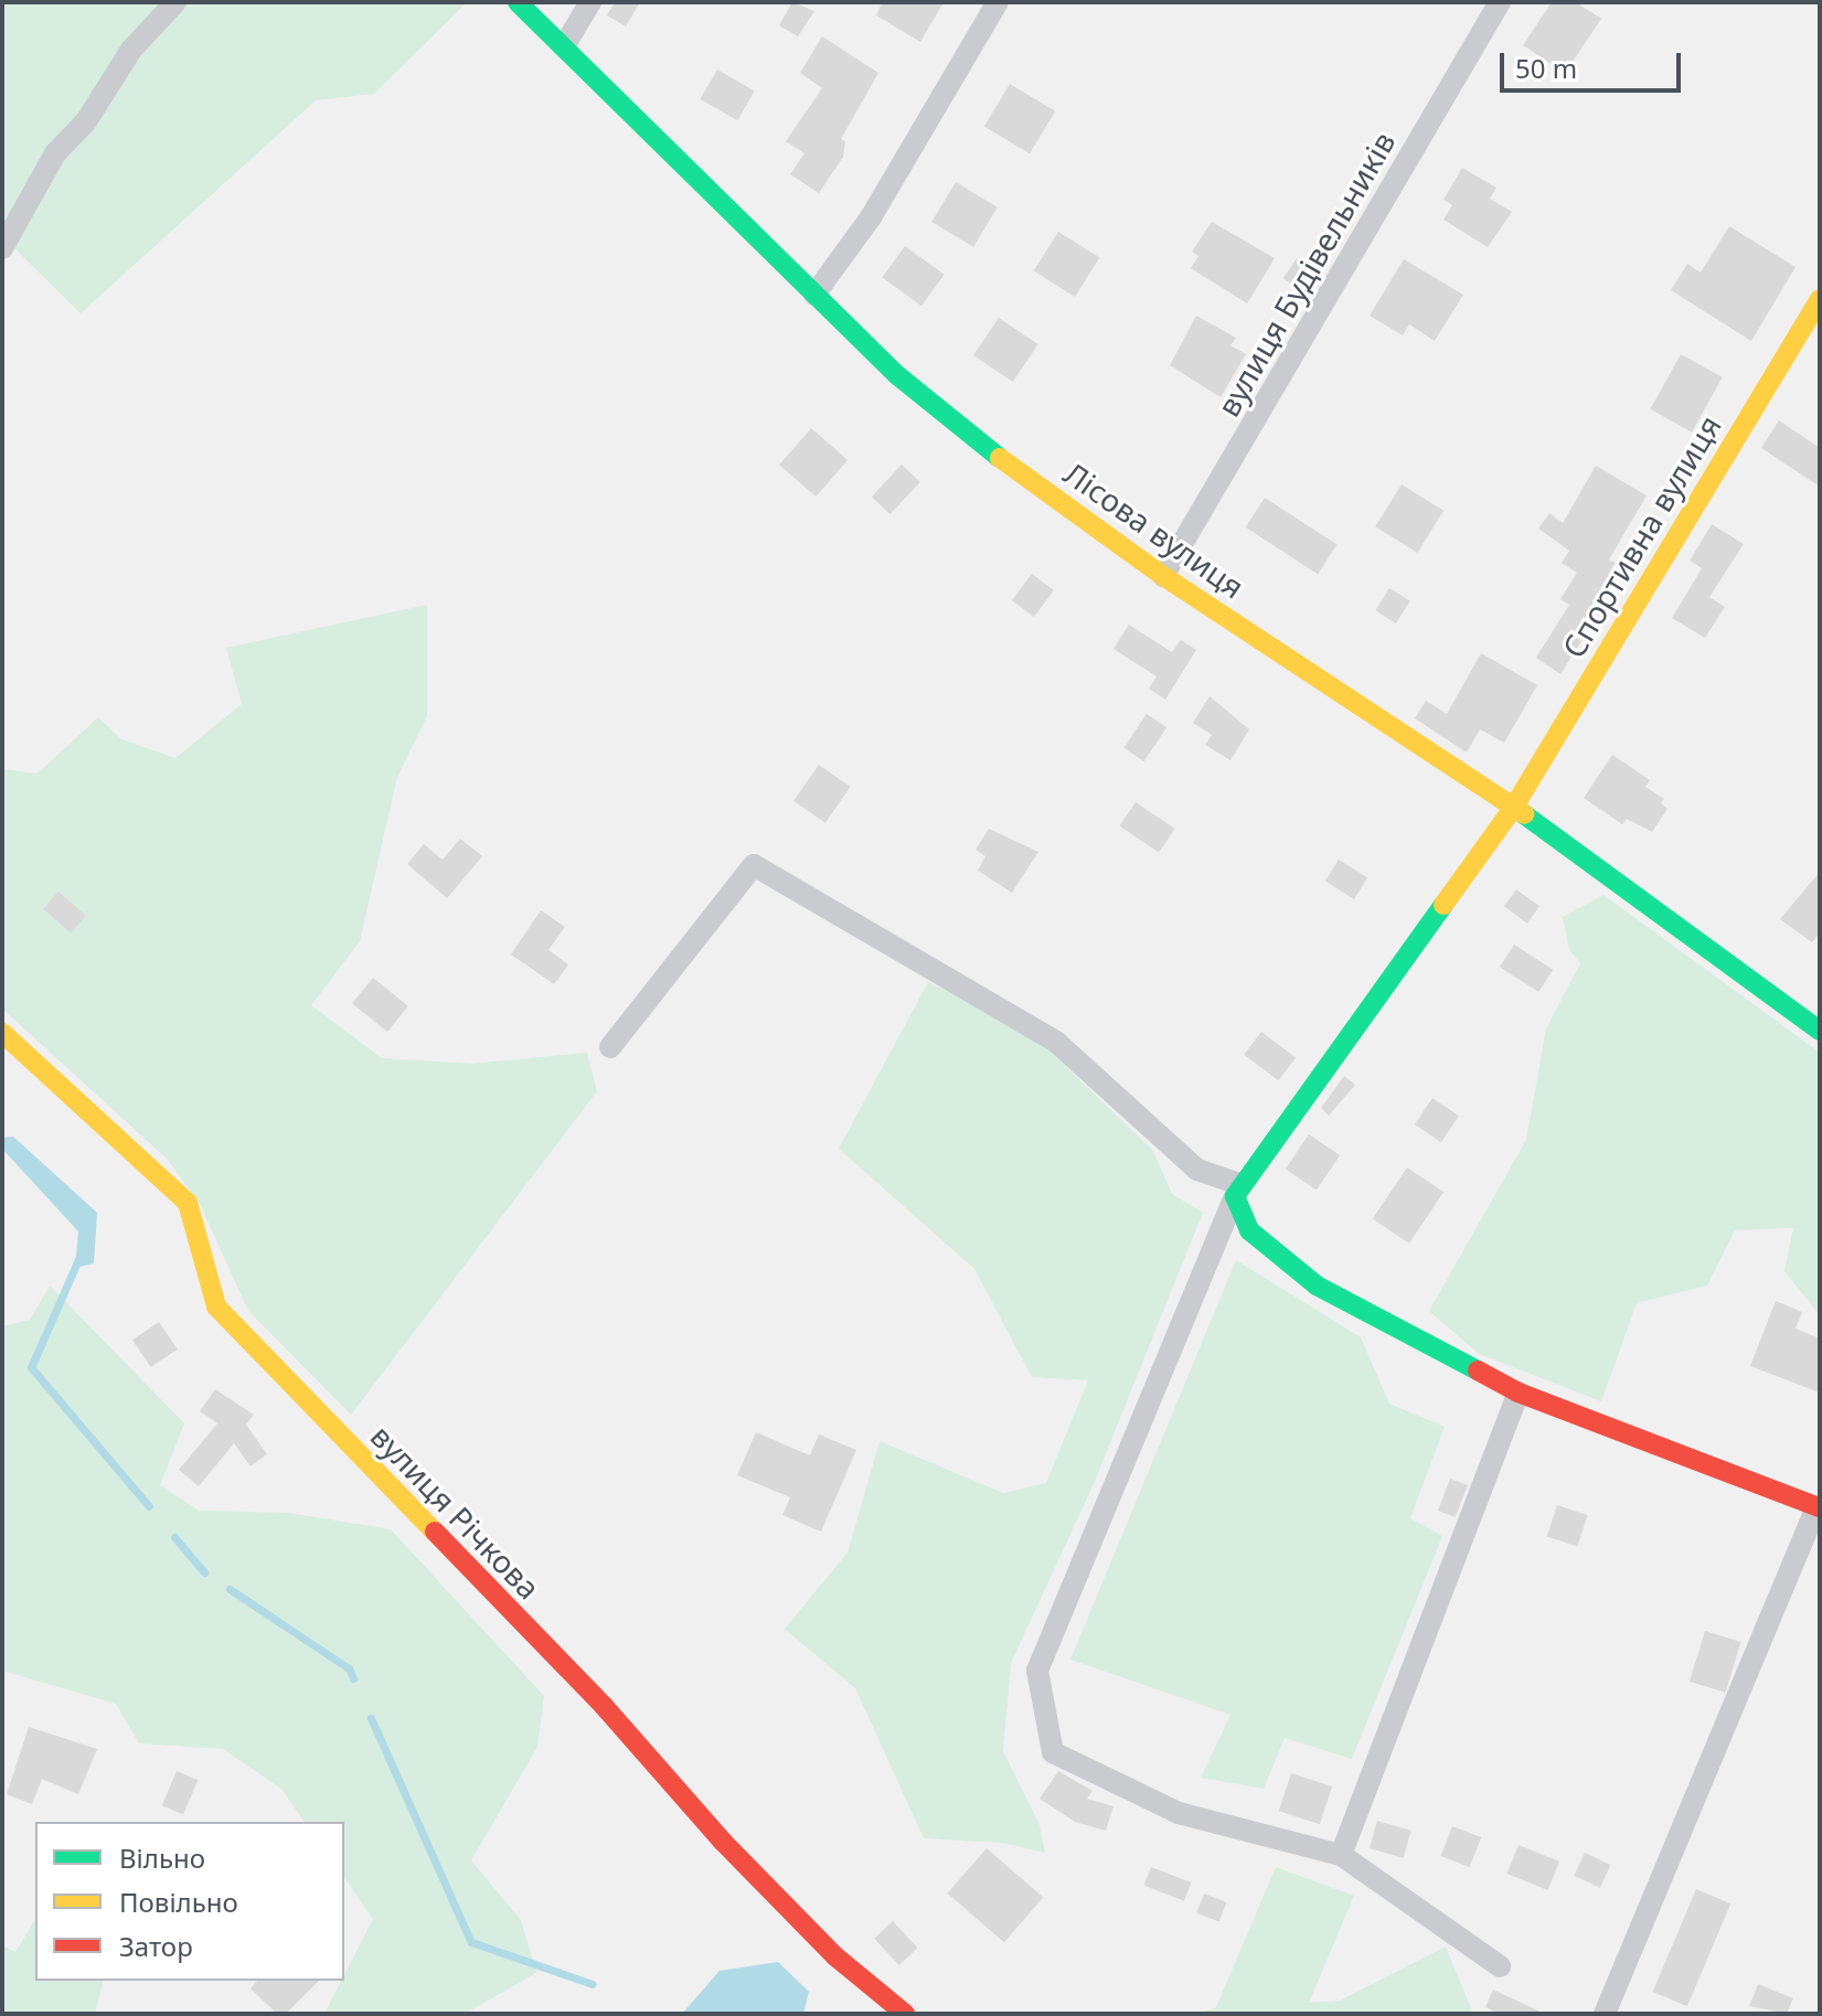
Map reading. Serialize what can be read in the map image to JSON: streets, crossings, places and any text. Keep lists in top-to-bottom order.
{
  "streets": {
    "street": [
      "вулиця Будівельників",
      "Лісова вулиця",
      "Спортивна вулиця",
      "вулиця Річкова"
    ]
  },
  "crossings": [
    ["вулиця Будівельників", "Лісова вулиця"],
    ["Лісова вулиця", "Спортивна вулиця"]
  ],
  "legend": ["Вільно", "Повільно", "Затор"],
  "scale_bar": "50 m"
}
